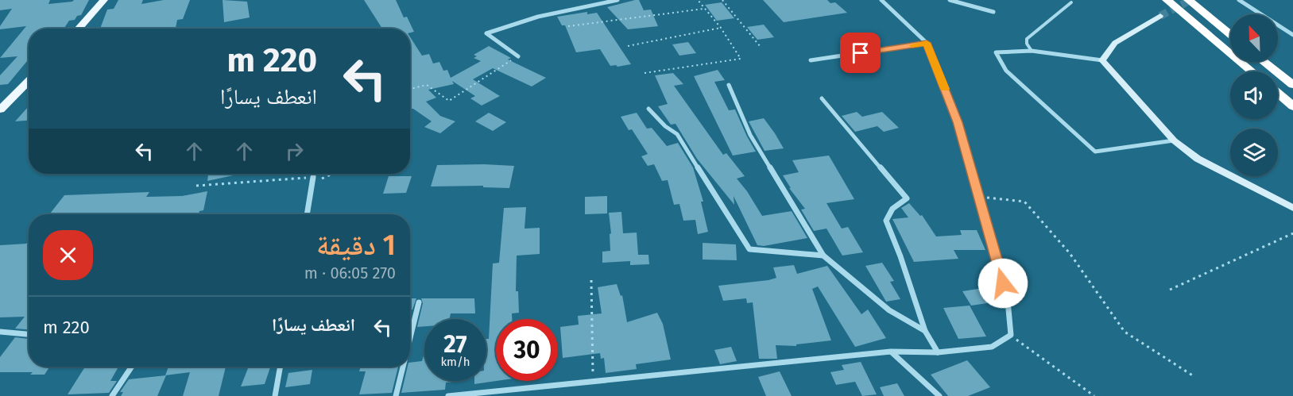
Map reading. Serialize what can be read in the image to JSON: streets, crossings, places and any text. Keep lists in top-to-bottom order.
{
  "north": "top left",
  "page": {
    "turn": ["220 m", "انعطف يسارًا"],
    "heading": ["1 دقيقة", "270 m · 06:05"],
    "list": [
      {
        "name": "انعطف يسارًا",
        "value": "220 m"
      }
    ],
    "speed": "27 km/h",
    "limit": "30"
  }
}
